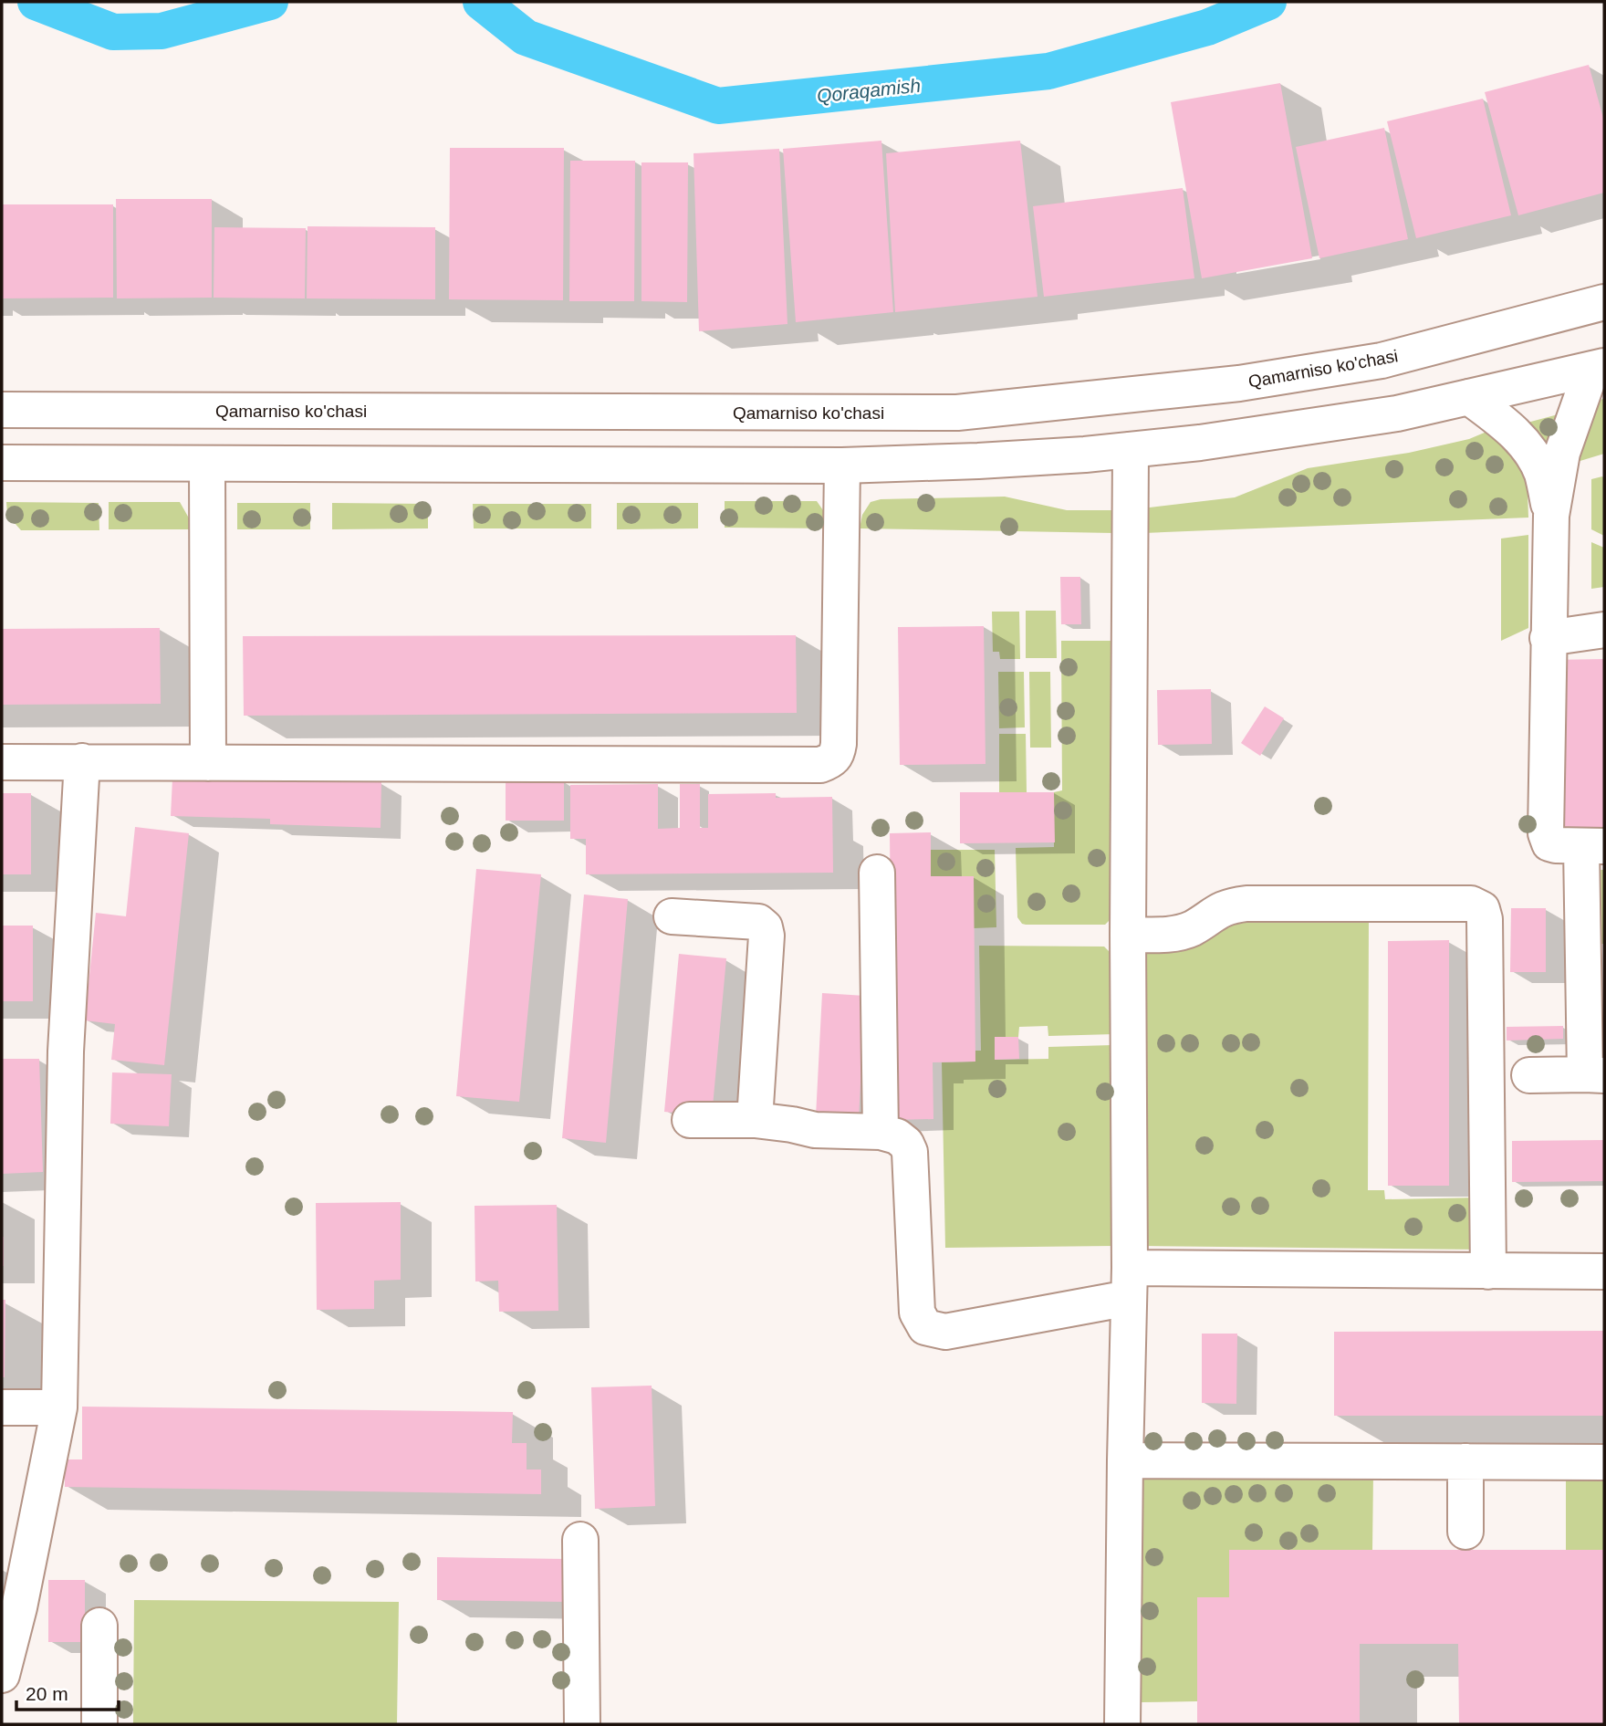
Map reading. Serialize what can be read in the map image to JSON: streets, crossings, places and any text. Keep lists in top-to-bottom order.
{
  "streets": {
    "main road": ["Qamarniso ko'chasi"]
  },
  "water": ["Qoraqamish"],
  "scale_bar": "20 m"
}
